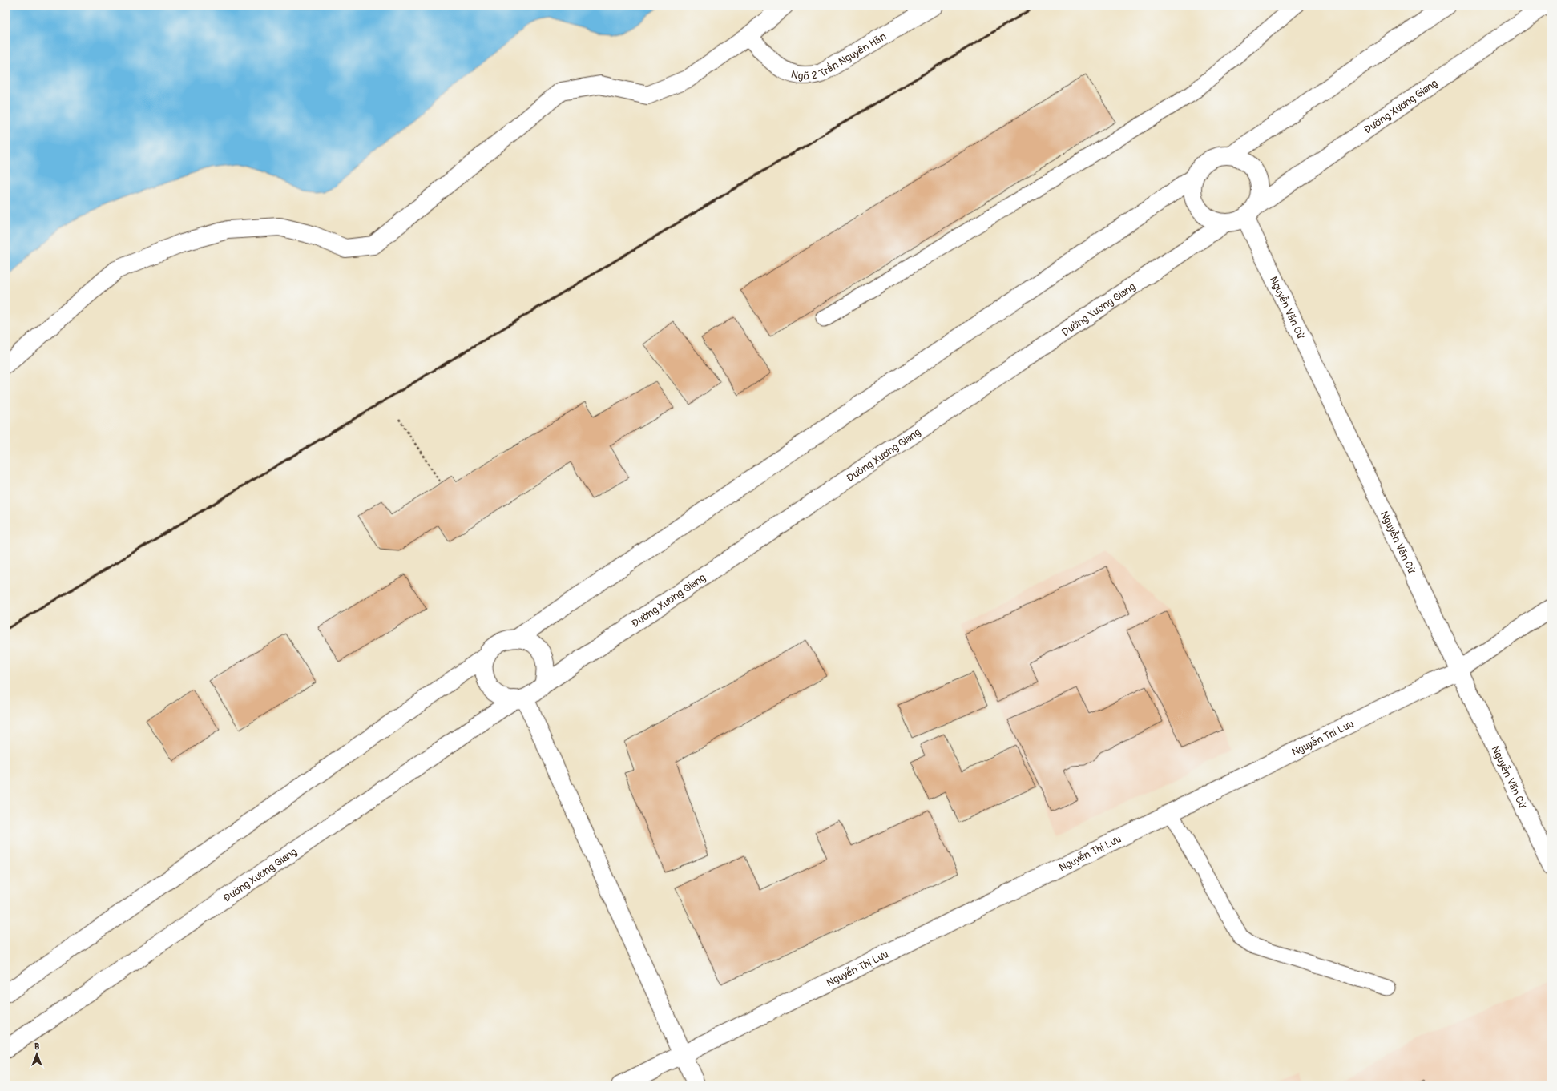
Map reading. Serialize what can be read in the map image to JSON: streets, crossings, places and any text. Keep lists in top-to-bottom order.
{
  "streets": {
    "main road": [
      "Ngõ 2 Trần Nguyên Hãn",
      "Đường Xương Giang",
      "Nguyễn Văn Cừ",
      "Nguyễn Thị Lưu"
    ]
  },
  "crossings": [
    ["Đường Xương Giang", "Nguyễn Văn Cừ"],
    ["Nguyễn Văn Cừ", "Nguyễn Thị Lưu"]
  ],
  "north": "top"
}
